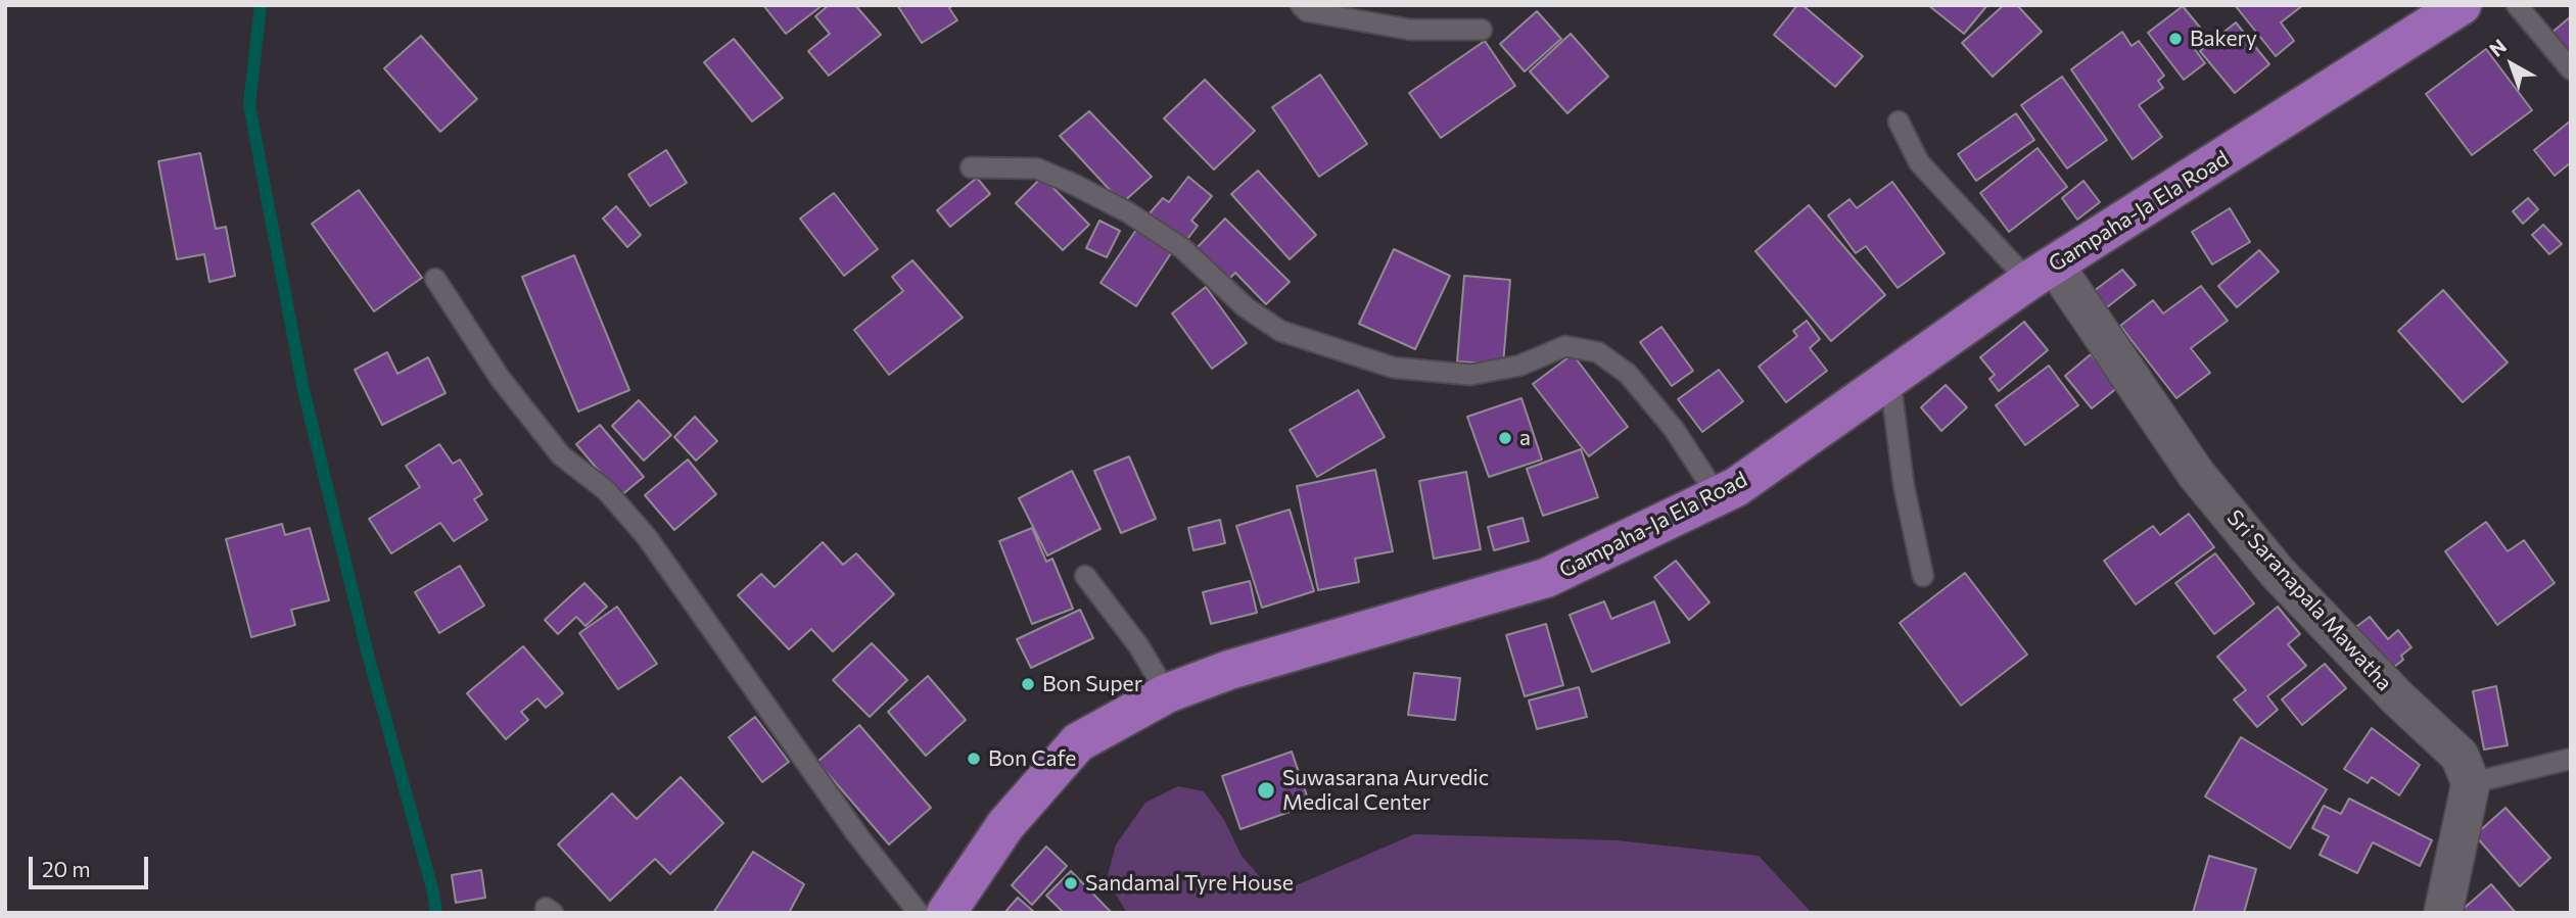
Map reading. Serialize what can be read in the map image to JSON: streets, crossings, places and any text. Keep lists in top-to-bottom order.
{
  "streets": {
    "highway": ["Gampaha-Ja Ela Road"],
    "street": ["Sri Saranapala Mawatha"]
  },
  "crossings": [
    ["Gampaha-Ja Ela Road", "Sri Saranapala Mawatha"]
  ],
  "places": [
    "Bakery",
    "a",
    "Bon Super",
    "Bon Cafe",
    "Suwasarana Aurvedic Medical Center",
    "Sandamal Tyre House"
  ],
  "scale_bar": "20 m",
  "north": "top left"
}
